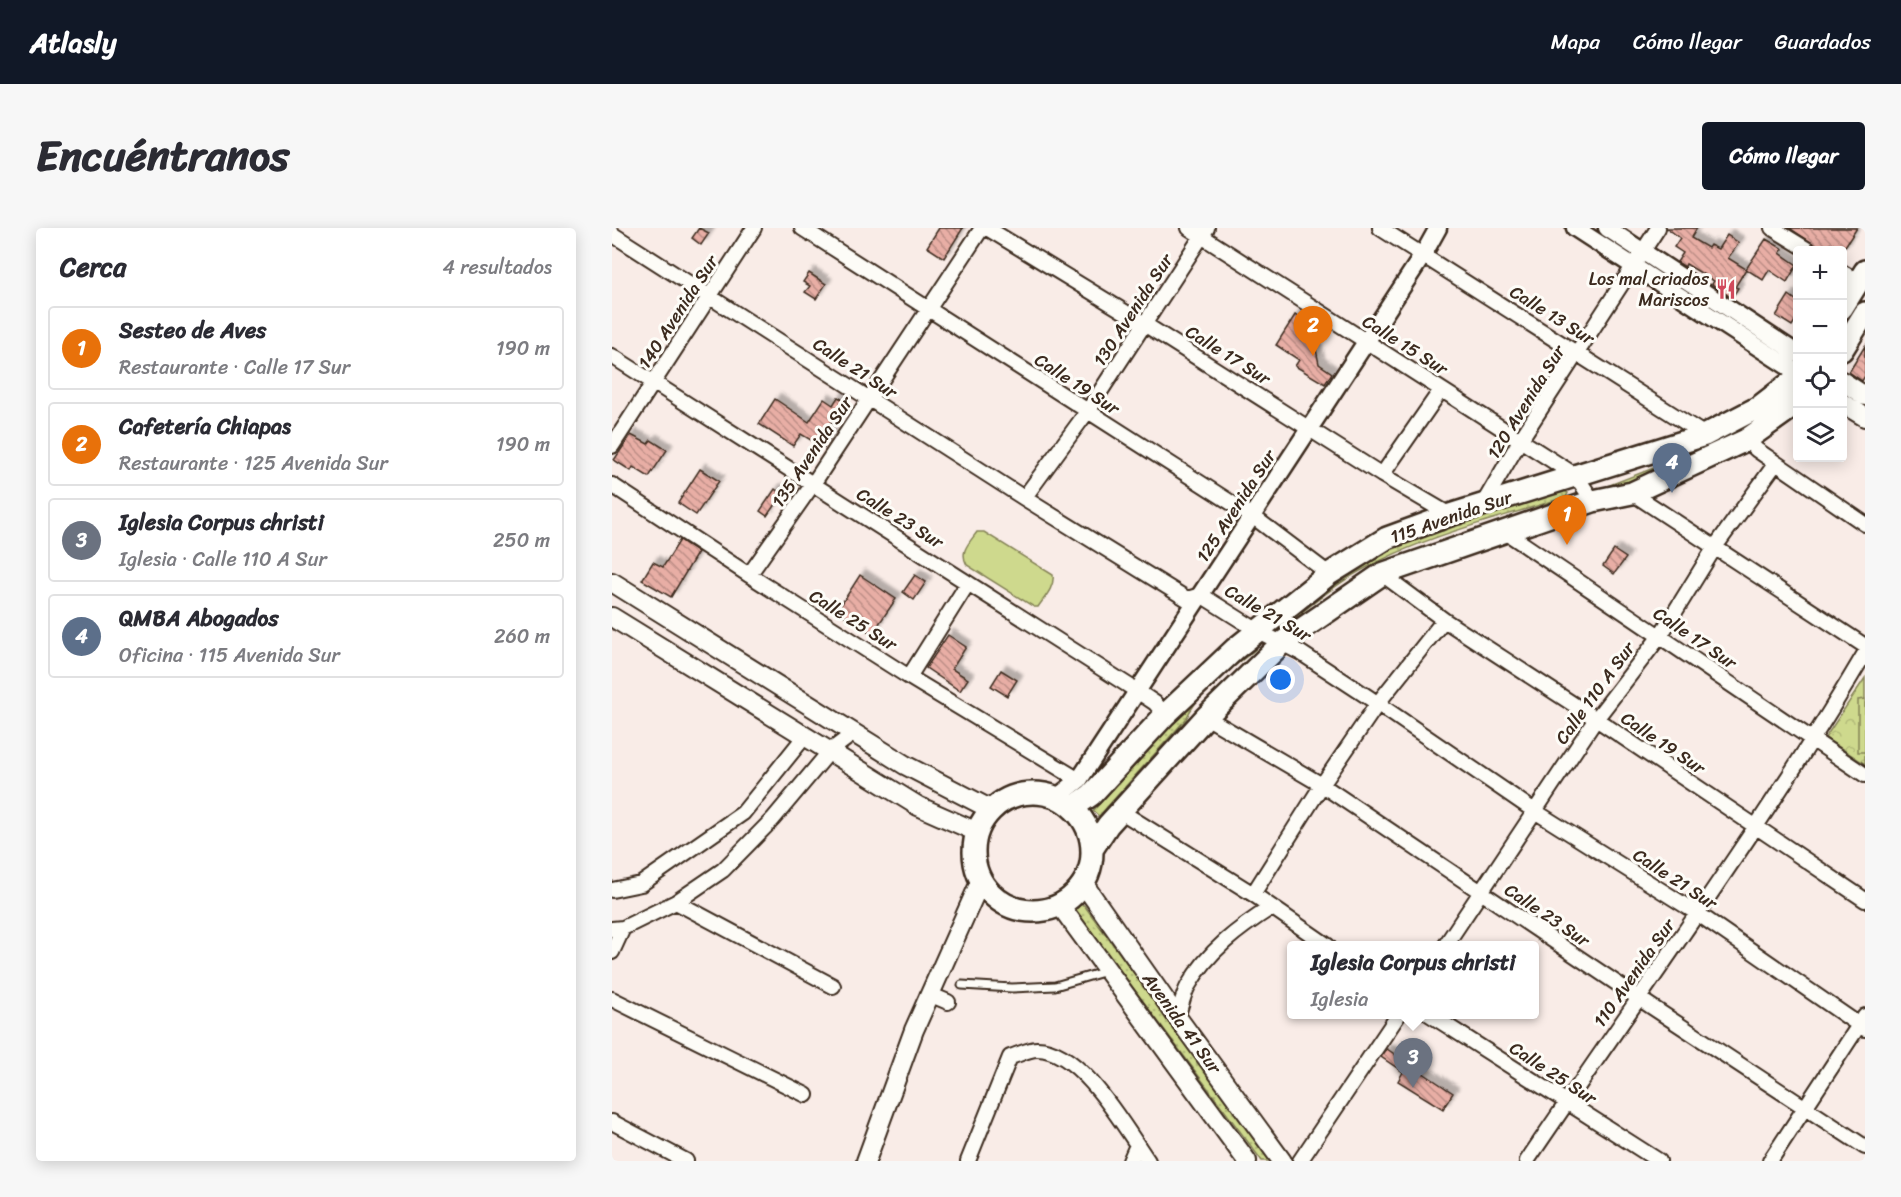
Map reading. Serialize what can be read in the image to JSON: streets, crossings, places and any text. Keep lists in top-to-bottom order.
{
  "streets": {
    "main road": ["115 Avenida Sur", "Avenida 41 Sur"],
    "street": [
      "130 Avenida Sur",
      "140 Avenida Sur",
      "Calle 13 Sur",
      "Calle 15 Sur",
      "Calle 17 Sur",
      "Calle 21 Sur",
      "Calle 19 Sur",
      "120 Avenida Sur",
      "135 Avenida Sur",
      "125 Avenida Sur",
      "Calle 23 Sur",
      "Calle 25 Sur",
      "Calle 110 A Sur",
      "110 Avenida Sur"
    ]
  },
  "crossings": [
    ["130 Avenida Sur", "Calle 15 Sur"],
    ["130 Avenida Sur", "Calle 17 Sur"],
    ["130 Avenida Sur", "Calle 21 Sur"],
    ["130 Avenida Sur", "Calle 19 Sur"],
    ["140 Avenida Sur", "Calle 21 Sur"],
    ["140 Avenida Sur", "Calle 23 Sur"],
    ["Calle 13 Sur", "120 Avenida Sur"],
    ["Calle 13 Sur", "125 Avenida Sur"],
    ["Calle 13 Sur", "115 Avenida Sur"],
    ["Calle 15 Sur", "120 Avenida Sur"],
    ["Calle 15 Sur", "125 Avenida Sur"],
    ["Calle 15 Sur", "115 Avenida Sur"],
    ["Calle 17 Sur", "135 Avenida Sur"],
    ["Calle 17 Sur", "125 Avenida Sur"],
    ["Calle 17 Sur", "115 Avenida Sur"],
    ["Calle 17 Sur", "Calle 110 A Sur"],
    ["Calle 17 Sur", "110 Avenida Sur"],
    ["Calle 21 Sur", "135 Avenida Sur"],
    ["Calle 21 Sur", "125 Avenida Sur"],
    ["Calle 21 Sur", "115 Avenida Sur"],
    ["Calle 21 Sur", "Calle 110 A Sur"],
    ["Calle 21 Sur", "110 Avenida Sur"],
    ["Calle 19 Sur", "135 Avenida Sur"],
    ["Calle 19 Sur", "125 Avenida Sur"],
    ["Calle 19 Sur", "115 Avenida Sur"],
    ["Calle 19 Sur", "Calle 110 A Sur"],
    ["Calle 19 Sur", "110 Avenida Sur"],
    ["120 Avenida Sur", "115 Avenida Sur"],
    ["135 Avenida Sur", "Calle 23 Sur"],
    ["135 Avenida Sur", "Calle 25 Sur"],
    ["125 Avenida Sur", "115 Avenida Sur"],
    ["125 Avenida Sur", "Calle 23 Sur"],
    ["125 Avenida Sur", "Calle 25 Sur"],
    ["125 Avenida Sur", "Avenida 41 Sur"],
    ["115 Avenida Sur", "Calle 23 Sur"],
    ["115 Avenida Sur", "Avenida 41 Sur"],
    ["Calle 23 Sur", "Calle 110 A Sur"],
    ["Calle 23 Sur", "110 Avenida Sur"],
    ["Calle 25 Sur", "110 Avenida Sur"]
  ],
  "places": {
    "restaurant": ["Los mal criados Mariscos"]
  },
  "page": {
    "header": "Atlasly",
    "nav": ["Mapa", "Cómo llegar", "Guardados"],
    "title": "Encuéntranos",
    "buttons": "Cómo llegar",
    "heading": ["Cerca", "4 resultados"],
    "map_buttons": ["+", "−"],
    "list": [
      {
        "mark": "1",
        "name": "Sesteo de Aves",
        "note": "Restaurante · Calle 17 Sur",
        "value": "190 m"
      },
      {
        "mark": "2",
        "name": "Cafetería Chiapas",
        "note": "Restaurante · 125 Avenida Sur",
        "value": "190 m"
      },
      {
        "mark": "3",
        "name": "Iglesia Corpus christi",
        "note": "Iglesia · Calle 110 A Sur",
        "value": "250 m"
      },
      {
        "mark": "4",
        "name": "QMBA Abogados",
        "note": "Oficina · 115 Avenida Sur",
        "value": "260 m"
      }
    ],
    "pins": [
      "2",
      "4",
      "1",
      "3"
    ],
    "popup": ["Iglesia Corpus christi", "Iglesia"]
  }
}
